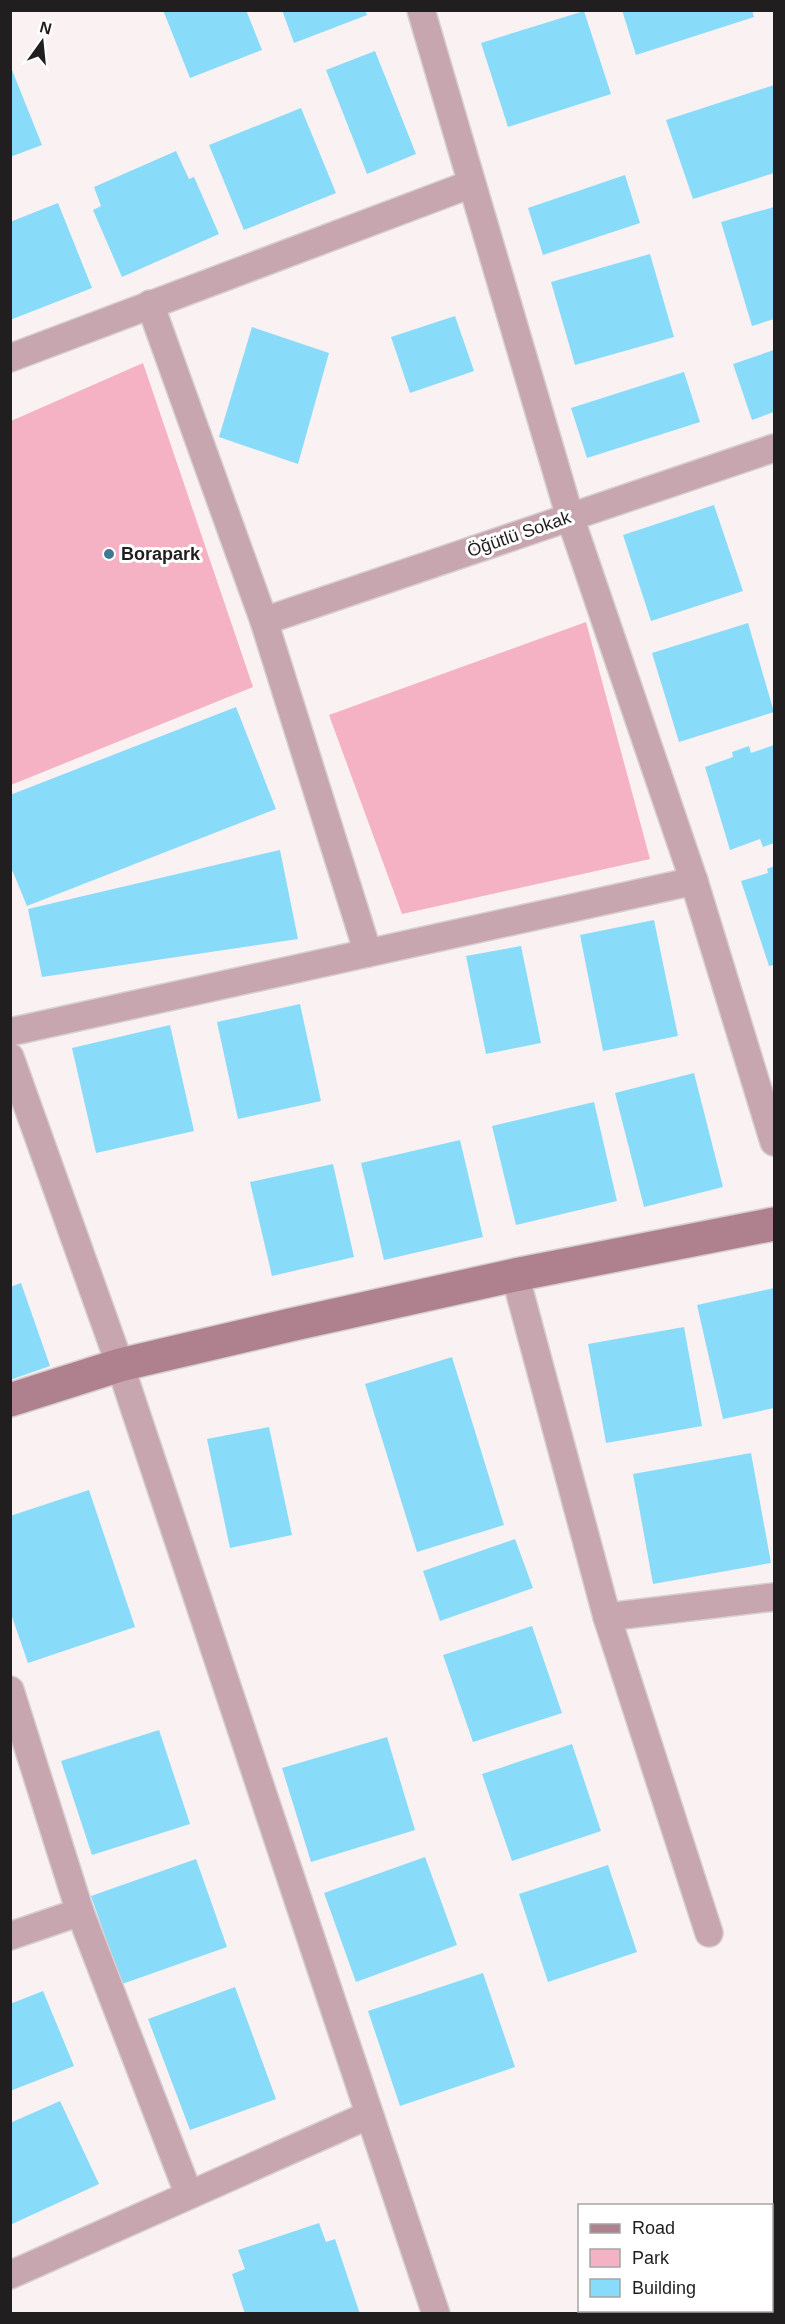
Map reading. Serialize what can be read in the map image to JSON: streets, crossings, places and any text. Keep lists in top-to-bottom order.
{
  "streets": {
    "street": ["Öğütlü Sokak"]
  },
  "places": ["Borapark"],
  "legend": ["Road", "Park", "Building"],
  "north": "top"
}
